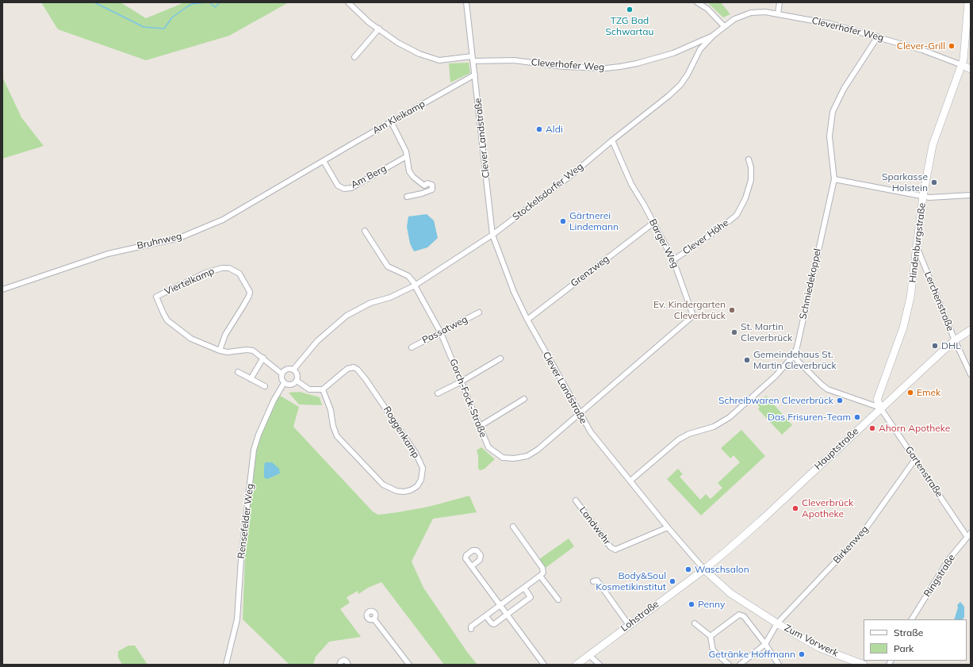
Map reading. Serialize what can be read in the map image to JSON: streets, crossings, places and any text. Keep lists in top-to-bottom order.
{
  "streets": {
    "street": [
      "Cleverhofer Weg",
      "Am Kleikamp",
      "Clever Landstraße",
      "Am Berg",
      "Stockelsdorfer Weg",
      "Clever Höhe",
      "Bruhnweg",
      "Hindenburgstraße",
      "Barger Weg",
      "Grenzweg",
      "Viertelkamp",
      "Schmiedekoppel",
      "Lerchenstraße",
      "Passatweg",
      "Gorch-Fock-Straße",
      "Roggenkamp",
      "Hauptstraße",
      "Gartenstraße",
      "Rensefelder Weg",
      "Landwehr",
      "Birkenweg",
      "Ringstraße",
      "Lohstraße",
      "Zum Vorwerk"
    ]
  },
  "crossings": [
    ["Cleverhofer Weg", "Clever Landstraße"],
    ["Cleverhofer Weg", "Stockelsdorfer Weg"],
    ["Cleverhofer Weg", "Hindenburgstraße"],
    ["Cleverhofer Weg", "Schmiedekoppel"],
    ["Am Kleikamp", "Clever Landstraße"],
    ["Am Kleikamp", "Am Berg"],
    ["Am Kleikamp", "Bruhnweg"],
    ["Clever Landstraße", "Stockelsdorfer Weg"],
    ["Clever Landstraße", "Barger Weg"],
    ["Clever Landstraße", "Grenzweg"],
    ["Clever Landstraße", "Schmiedekoppel"],
    ["Clever Landstraße", "Gorch-Fock-Straße"],
    ["Clever Landstraße", "Hauptstraße"],
    ["Clever Landstraße", "Landwehr"],
    ["Clever Landstraße", "Birkenweg"],
    ["Clever Landstraße", "Lohstraße"],
    ["Clever Landstraße", "Zum Vorwerk"],
    ["Am Berg", "Bruhnweg"],
    ["Stockelsdorfer Weg", "Barger Weg"],
    ["Stockelsdorfer Weg", "Viertelkamp"],
    ["Stockelsdorfer Weg", "Gorch-Fock-Straße"],
    ["Stockelsdorfer Weg", "Rensefelder Weg"],
    ["Clever Höhe", "Barger Weg"],
    ["Hindenburgstraße", "Lerchenstraße"],
    ["Hindenburgstraße", "Hauptstraße"],
    ["Hindenburgstraße", "Gartenstraße"],
    ["Barger Weg", "Grenzweg"],
    ["Barger Weg", "Gorch-Fock-Straße"],
    ["Viertelkamp", "Rensefelder Weg"],
    ["Lerchenstraße", "Hauptstraße"],
    ["Passatweg", "Gorch-Fock-Straße"],
    ["Hauptstraße", "Gartenstraße"],
    ["Hauptstraße", "Lohstraße"],
    ["Gartenstraße", "Birkenweg"],
    ["Gartenstraße", "Ringstraße"],
    ["Birkenweg", "Zum Vorwerk"]
  ],
  "places": [
    "TZG Bad Schwartau",
    "Clever-Grill",
    "Aldi",
    "Sparkasse Holstein",
    "Gärtnerei Lindemann",
    "Ev. Kindergarten Cleverbrück",
    "St. Martin Cleverbrück",
    "DHL",
    "Gemeindehaus St. Martin Cleverbrück",
    "Emek",
    "Schreibwaren Cleverbrück",
    "Das Frisuren-Team",
    "Ahorn Apotheke",
    "Cleverbrück Apotheke",
    "Waschsalon",
    "Body&Soul Kosmetikinstitut",
    "Penny",
    "Getränke Hoffmann"
  ],
  "legend": ["Straße", "Park"]
}
